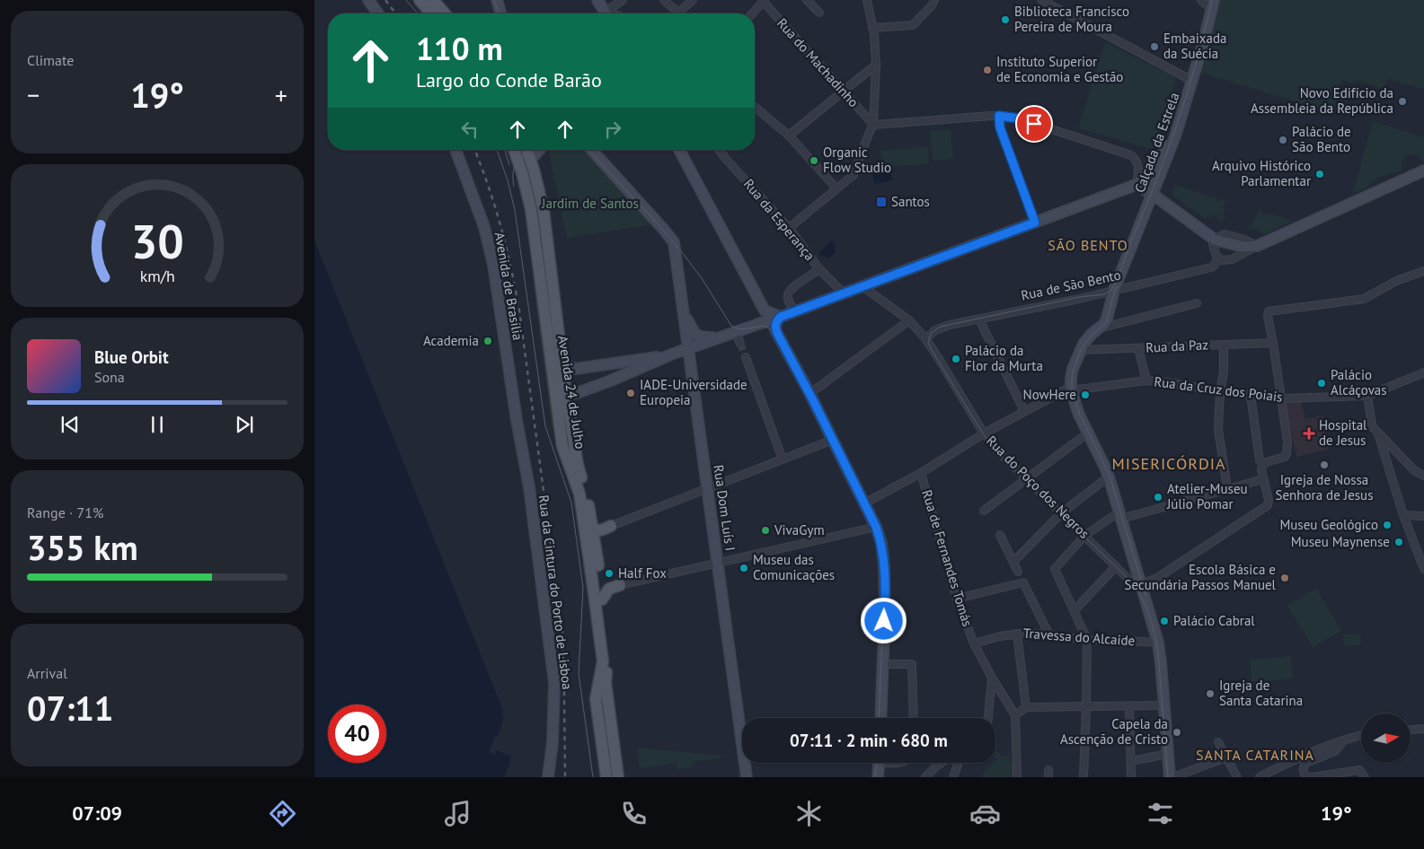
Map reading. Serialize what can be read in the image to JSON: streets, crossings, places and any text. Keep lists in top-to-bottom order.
{
  "streets": {
    "main road": ["Avenida 24 de Julho"],
    "street": [
      "Rua do Machadinho",
      "Calçada da Estrela",
      "Rua da Esperança",
      "Rua de São Bento",
      "Avenida de Brasília",
      "Rua da Paz",
      "Rua da Cruz dos Poiais",
      "Rua do Poço dos Negros",
      "Rua Dom Luís I",
      "Rua de Fernandes Tomás",
      "Rua da Cintura do Porto de Lisboa",
      "Travessa do Alcaide"
    ]
  },
  "crossings": [
    ["Calçada da Estrela", "Rua de São Bento"],
    ["Calçada da Estrela", "Rua da Paz"],
    ["Calçada da Estrela", "Rua da Cruz dos Poiais"],
    ["Rua de São Bento", "Rua do Poço dos Negros"],
    ["Avenida de Brasília", "Rua da Cintura do Porto de Lisboa"],
    ["Rua de Fernandes Tomás", "Travessa do Alcaide"]
  ],
  "districts": ["SÃO BENTO", "MISERICÓRDIA", "SANTA CATARINA"],
  "parks": ["Jardim de Santos"],
  "places": {
    "other": [
      "Biblioteca Francisco Pereira de Moura",
      "Embaixada da Suécia",
      "Instituto Superior de Economia e Gestão",
      "Novo Edifício da Assembleia da República",
      "Palácio de São Bento",
      "Organic Flow Studio",
      "Arquivo Histórico Parlamentar",
      "Academia",
      "Palácio da Flor da Murta",
      "Palácio Alcáçovas",
      "IADE-Universidade Europeia",
      "NowHere",
      "Igreja de Nossa Senhora de Jesus",
      "Atelier-Museu Júlio Pomar",
      "Museu Geológico",
      "VivaGym",
      "Museu Maynense",
      "Museu das Comunicações",
      "Half Fox",
      "Escola Básica e Secundária Passos Manuel",
      "Palácio Cabral",
      "Igreja de Santa Catarina",
      "Capela da Ascenção de Cristo"
    ],
    "transit": ["Santos"],
    "health": ["Hospital de Jesus"]
  },
  "north": "right",
  "page": {
    "tile": [
      "Climate",
      ["Range · 71%", "355 km"],
      ["Arrival", "07:11"]
    ],
    "turn": ["110 m", "Largo do Conde Barão"],
    "heat": ["−", "19°", "+"],
    "song": ["Blue Orbit", "Sona"],
    "limit": "40",
    "trip": "07:11 · 2 min · 680 m",
    "tabs": ["07:09", "19°"],
    "gauge": ["30", "km/h"]
  }
}
